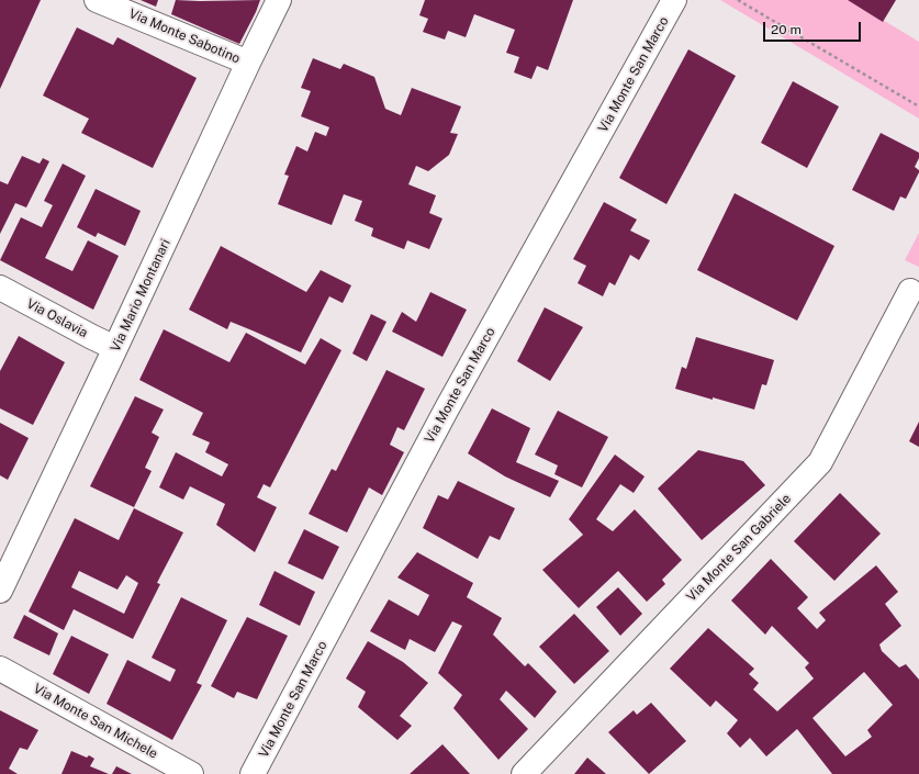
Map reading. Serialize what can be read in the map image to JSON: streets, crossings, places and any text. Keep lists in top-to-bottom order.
{
  "streets": {
    "street": [
      "Via Monte Sabotino",
      "Via Monte San Marco",
      "Via Mario Montanari",
      "Via Oslavia",
      "Via Monte San Gabriele",
      "Via Monte San Michele"
    ]
  },
  "crossings": [
    ["Via Monte Sabotino", "Via Mario Montanari"],
    ["Via Mario Montanari", "Via Oslavia"]
  ],
  "scale_bar": "20 m"
}
